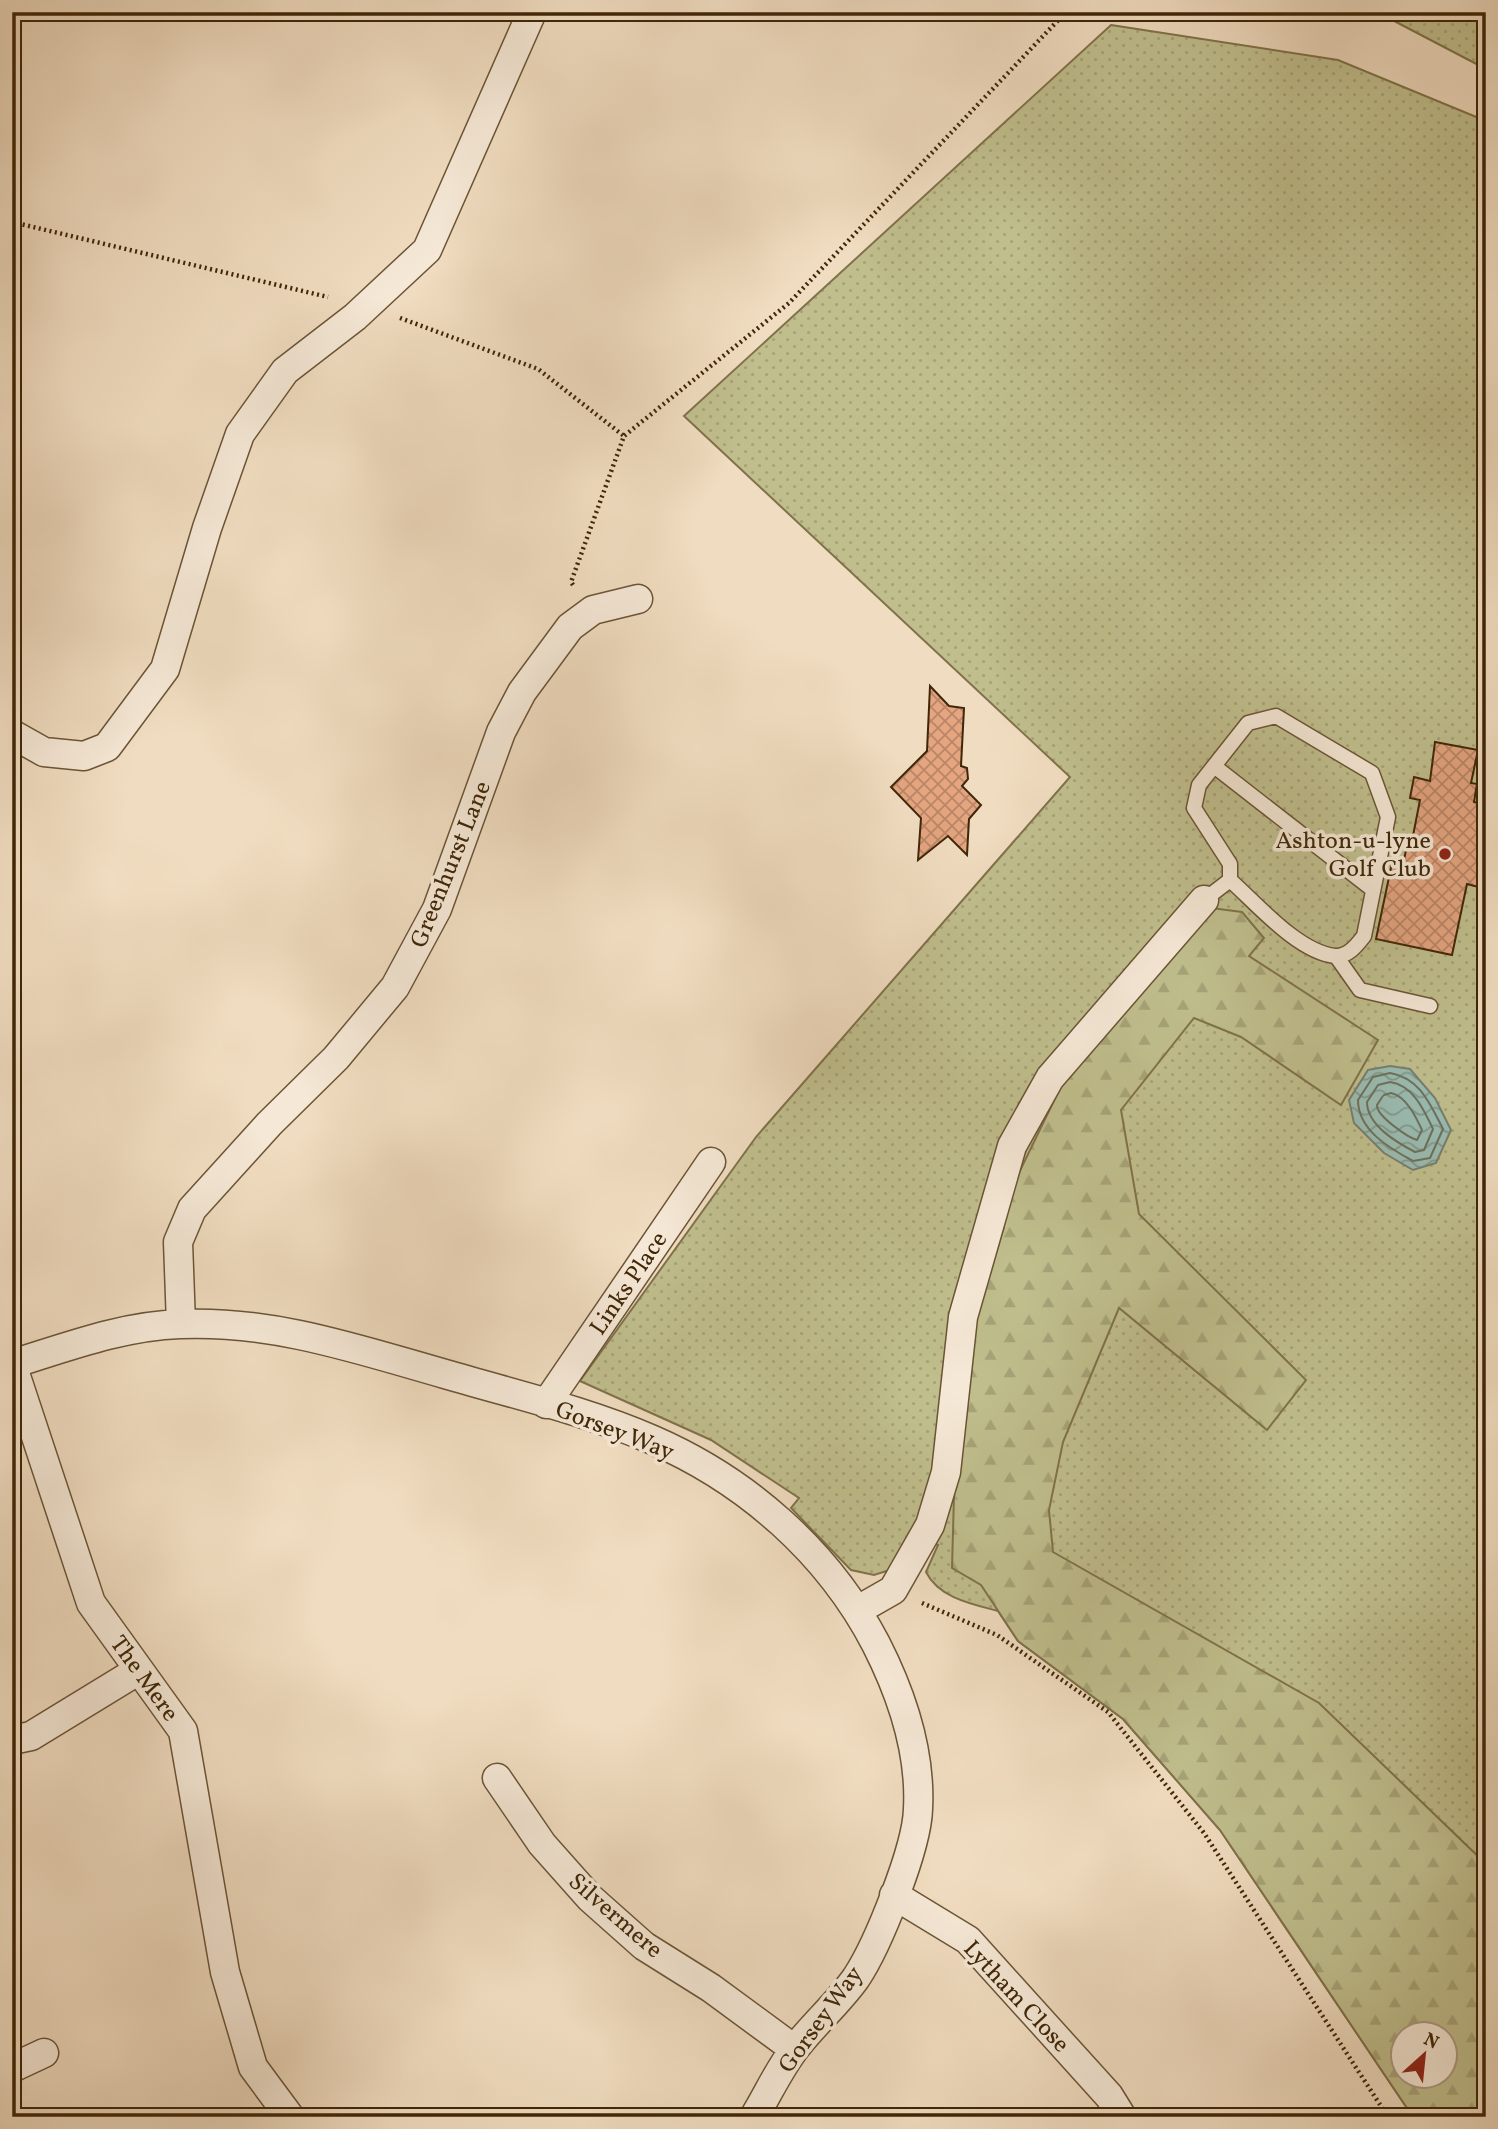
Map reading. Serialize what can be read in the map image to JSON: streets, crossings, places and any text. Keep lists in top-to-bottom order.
{
  "streets": {
    "street": [
      "Greenhurst Lane",
      "Links Place",
      "Gorsey Way",
      "The Mere",
      "Silvermere",
      "Lytham Close"
    ]
  },
  "crossings": [
    ["Greenhurst Lane", "Gorsey Way"],
    ["Links Place", "Gorsey Way"],
    ["Gorsey Way", "The Mere"],
    ["Gorsey Way", "Silvermere"],
    ["Gorsey Way", "Lytham Close"]
  ],
  "places": ["Ashton-u-lyne Golf Club"],
  "north": "top right"
}
